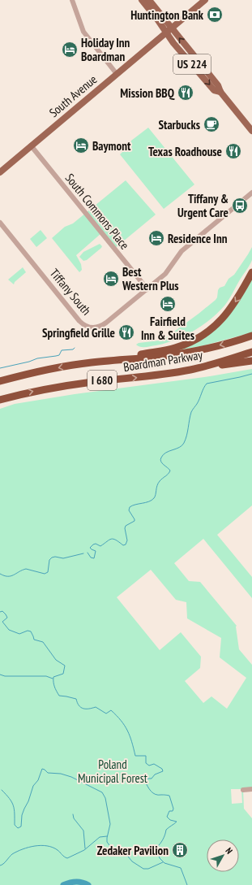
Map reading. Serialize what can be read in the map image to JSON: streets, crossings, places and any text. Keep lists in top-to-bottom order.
{
  "streets": {
    "highway": ["Boardman Parkway", "I 680"],
    "main road": ["US 224", "South Avenue"],
    "street": ["South Commons Place", "Tiffany South"]
  },
  "crossings": [
    ["US 224", "South Avenue"],
    ["South Avenue", "South Commons Place"],
    ["South Commons Place", "Tiffany South"]
  ],
  "parks": ["Poland Municipal Forest"],
  "places": {
    "bank": ["Huntington Bank"],
    "hotel": [
      "Holiday Inn Boardman",
      "Baymont",
      "Residence Inn",
      "Best Western Plus",
      "Fairfield Inn & Suites"
    ],
    "restaurant": ["Mission BBQ", "Texas Roadhouse", "Springfield Grille"],
    "cafe": ["Starbucks"],
    "bus stop": ["Tiffany & Urgent Care"],
    "building": ["Zedaker Pavilion"]
  },
  "north": "top right"
}
